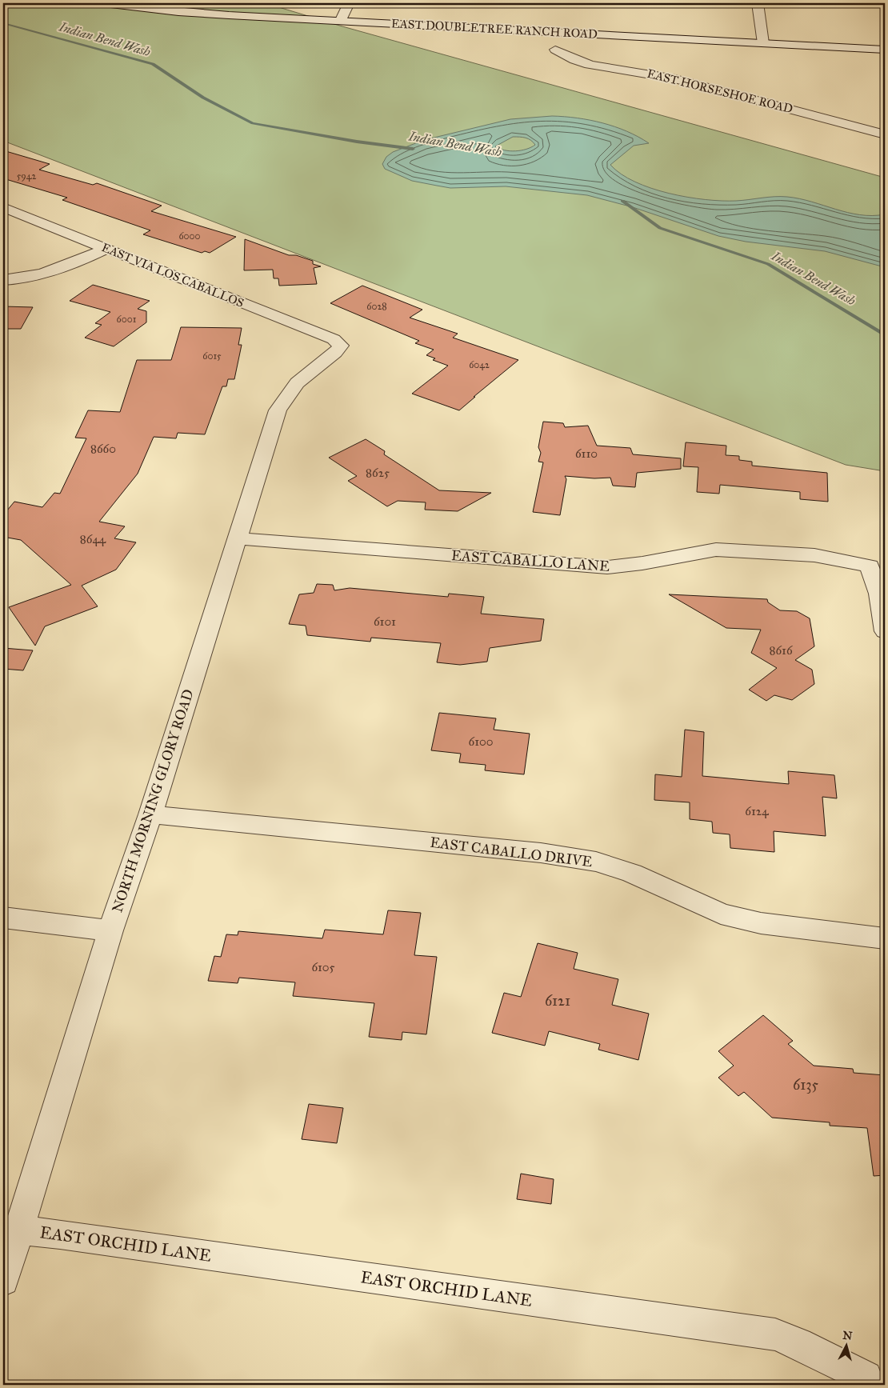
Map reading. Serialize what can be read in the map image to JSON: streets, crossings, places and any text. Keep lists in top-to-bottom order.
{
  "streets": {
    "street": [
      "EAST DOUBLETREE RANCH ROAD",
      "EAST HORSESHOE ROAD",
      "EAST VIA LOS CABALLOS",
      "EAST CABALLO LANE",
      "NORTH MORNING GLORY ROAD",
      "EAST CABALLO DRIVE",
      "EAST ORCHID LANE"
    ]
  },
  "crossings": [
    ["EAST VIA LOS CABALLOS", "NORTH MORNING GLORY ROAD"],
    ["EAST CABALLO LANE", "NORTH MORNING GLORY ROAD"],
    ["NORTH MORNING GLORY ROAD", "EAST CABALLO DRIVE"],
    ["NORTH MORNING GLORY ROAD", "EAST ORCHID LANE"]
  ],
  "water": ["Indian Bend Wash"],
  "house_numbers": [
    "5942",
    "6000",
    "6028",
    "6001",
    "6015",
    "6042",
    "8660",
    "6110",
    "8625",
    "8644",
    "6101",
    "8616",
    "6100",
    "6124",
    "6105",
    "6121",
    "6135"
  ],
  "north": "top"
}
